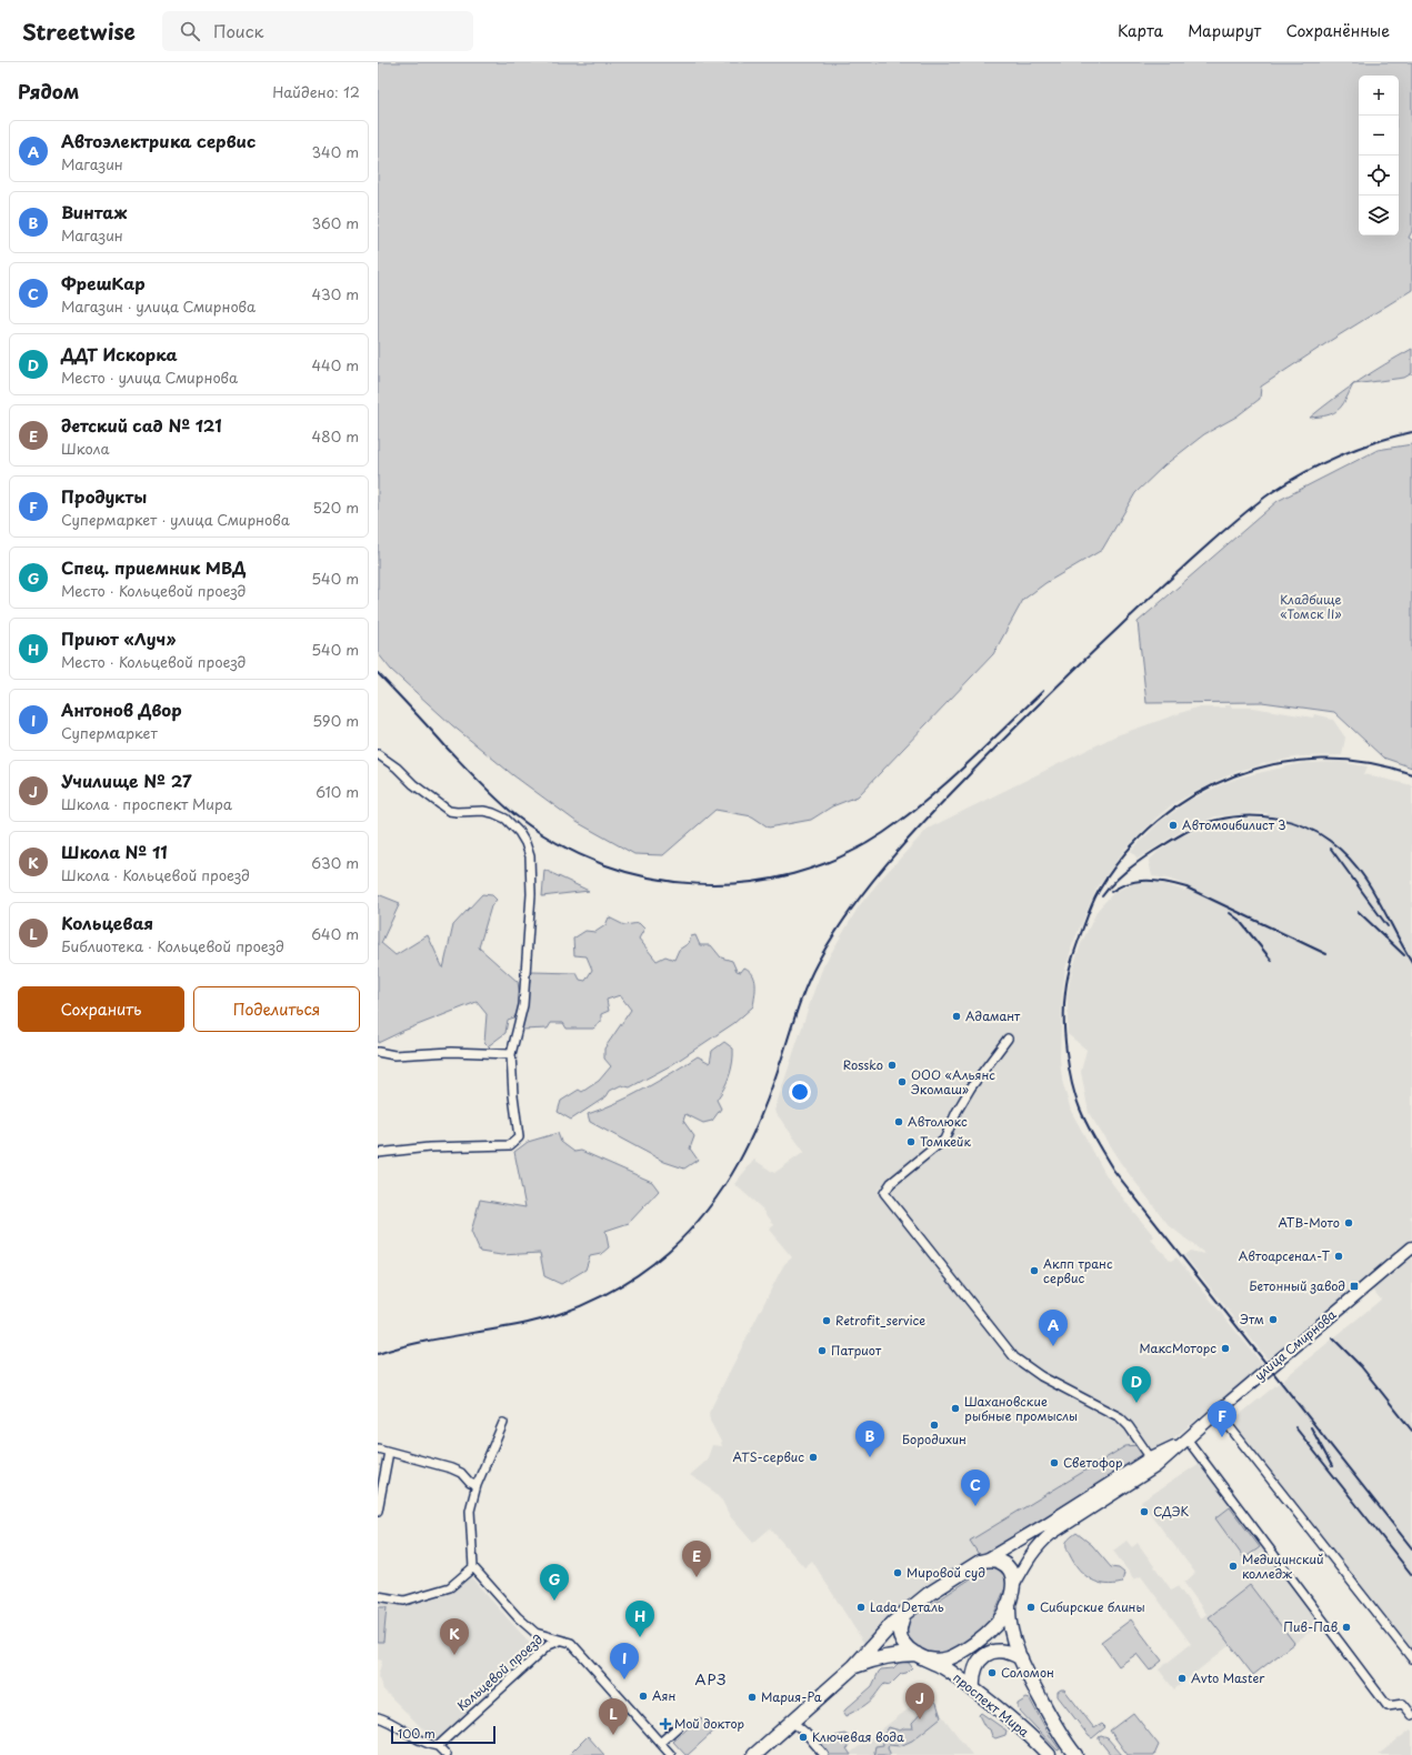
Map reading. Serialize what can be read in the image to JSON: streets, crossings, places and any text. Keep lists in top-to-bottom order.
{
  "streets": {
    "main road": ["улица Смирнова", "проспект Мира"],
    "street": ["Кольцевой проезд"]
  },
  "districts": ["АРЗ"],
  "parks": ["Кладбище «Томск II»"],
  "places": {
    "other": [
      "Автомоибилист 3",
      "Адамант",
      "Rossko",
      "ООО «Альянс Экомаш»",
      "Автолюкс",
      "Томкейк",
      "АТВ-Мото",
      "Автоарсенал-Т",
      "Акпп транс сервис",
      "Этм",
      "Retrofit_service",
      "МаксМоторс",
      "Патриот",
      "Шахановские рыбные промыслы",
      "Бородихин",
      "ATS-сервис",
      "Светофор",
      "СДЭК",
      "Медицинский колледж",
      "Мировой суд",
      "Lada Dеталь",
      "Сибирские блины",
      "Пив-Пав",
      "Соломон",
      "Avto Master",
      "Аян",
      "Мария-Ра",
      "Ключевая вода"
    ],
    "transit": ["Бетонный завод"],
    "health": ["Мой доктор"]
  },
  "scale_bar": "100 m",
  "page": {
    "header": "Streetwise",
    "search": "Поиск",
    "nav": ["Карта", "Маршрут", "Сохранённые"],
    "heading": ["Рядом", "Найдено: 12"],
    "map_buttons": ["+", "−"],
    "list": [
      {
        "mark": "A",
        "name": "Автоэлектрика сервис",
        "note": "Магазин",
        "value": "340 m"
      },
      {
        "mark": "B",
        "name": "Винтаж",
        "note": "Магазин",
        "value": "360 m"
      },
      {
        "mark": "C",
        "name": "ФрешКар",
        "note": "Магазин · улица Смирнова",
        "value": "430 m"
      },
      {
        "mark": "D",
        "name": "ДДТ Искорка",
        "note": "Место · улица Смирнова",
        "value": "440 m"
      },
      {
        "mark": "E",
        "name": "детский сад № 121",
        "note": "Школа",
        "value": "480 m"
      },
      {
        "mark": "F",
        "name": "Продукты",
        "note": "Супермаркет · улица Смирнова",
        "value": "520 m"
      },
      {
        "mark": "G",
        "name": "Спец. приемник МВД",
        "note": "Место · Кольцевой проезд",
        "value": "540 m"
      },
      {
        "mark": "H",
        "name": "Приют «Луч»",
        "note": "Место · Кольцевой проезд",
        "value": "540 m"
      },
      {
        "mark": "I",
        "name": "Антонов Двор",
        "note": "Супермаркет",
        "value": "590 m"
      },
      {
        "mark": "J",
        "name": "Училище № 27",
        "note": "Школа · проспект Мира",
        "value": "610 m"
      },
      {
        "mark": "K",
        "name": "Школа № 11",
        "note": "Школа · Кольцевой проезд",
        "value": "630 m"
      },
      {
        "mark": "L",
        "name": "Кольцевая",
        "note": "Библиотека · Кольцевой проезд",
        "value": "640 m"
      }
    ],
    "buttons": ["Сохранить", "Поделиться"],
    "pins": [
      "A",
      "D",
      "F",
      "B",
      "C",
      "E",
      "G",
      "H",
      "K",
      "I",
      "J",
      "L"
    ],
    "scale": "100 m"
  }
}
